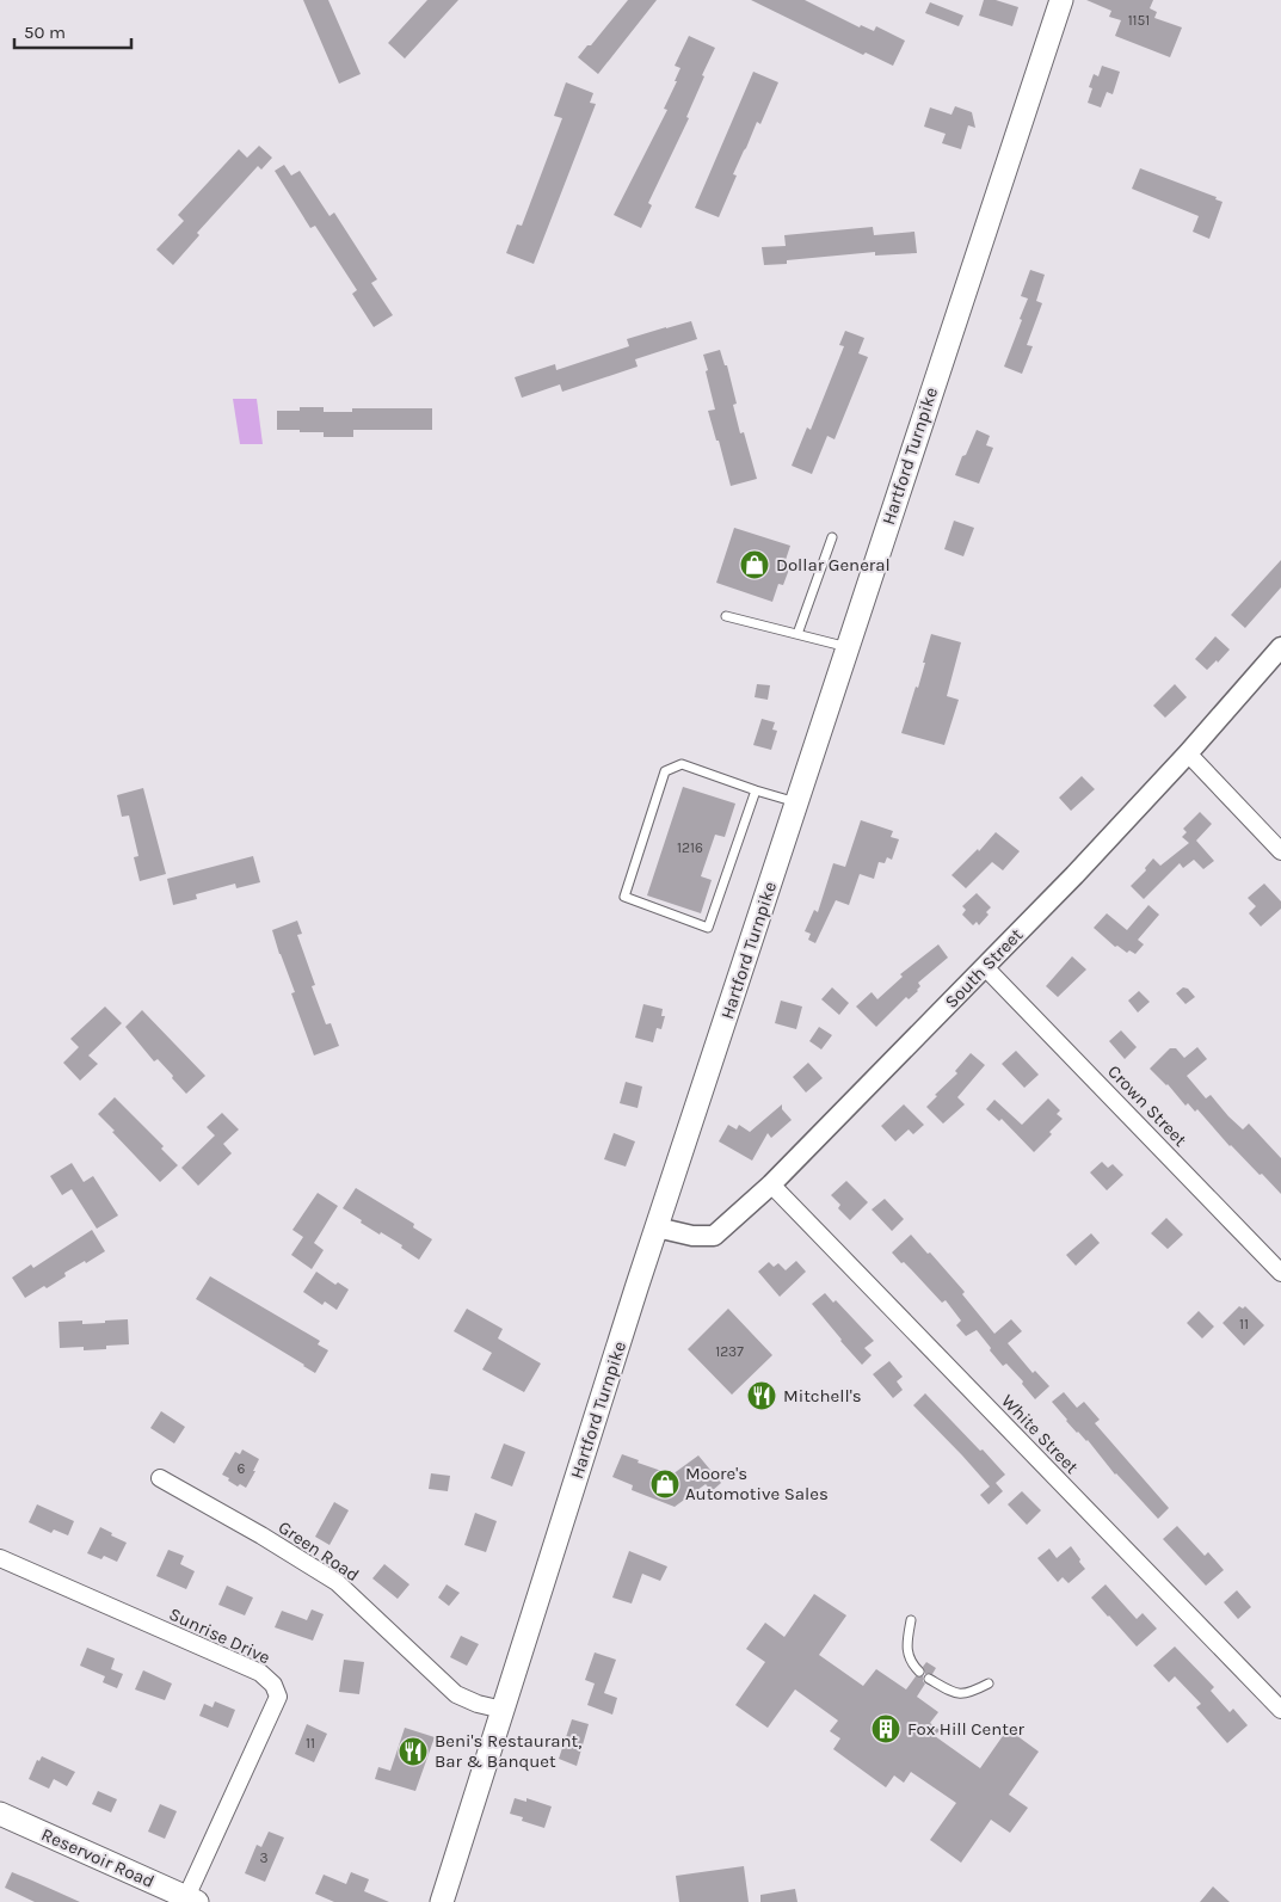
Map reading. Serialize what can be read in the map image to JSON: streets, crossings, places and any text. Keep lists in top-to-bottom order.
{
  "streets": {
    "main road": ["Hartford Turnpike", "Reservoir Road"],
    "street": [
      "South Street",
      "Crown Street",
      "White Street",
      "Green Road",
      "Sunrise Drive"
    ]
  },
  "crossings": [
    ["Hartford Turnpike", "South Street"],
    ["Hartford Turnpike", "Green Road"],
    ["South Street", "Crown Street"],
    ["South Street", "White Street"],
    ["Sunrise Drive", "Reservoir Road"]
  ],
  "places": {
    "shop": ["Dollar General", "Moore's Automotive Sales"],
    "restaurant": ["Mitchell's", "Beni's Restaurant, Bar & Banquet"],
    "building": ["Fox Hill Center"]
  },
  "house_numbers": [
    "1151",
    "1216",
    "11",
    "1237",
    "6",
    "11",
    "3"
  ],
  "scale_bar": "50 m"
}
